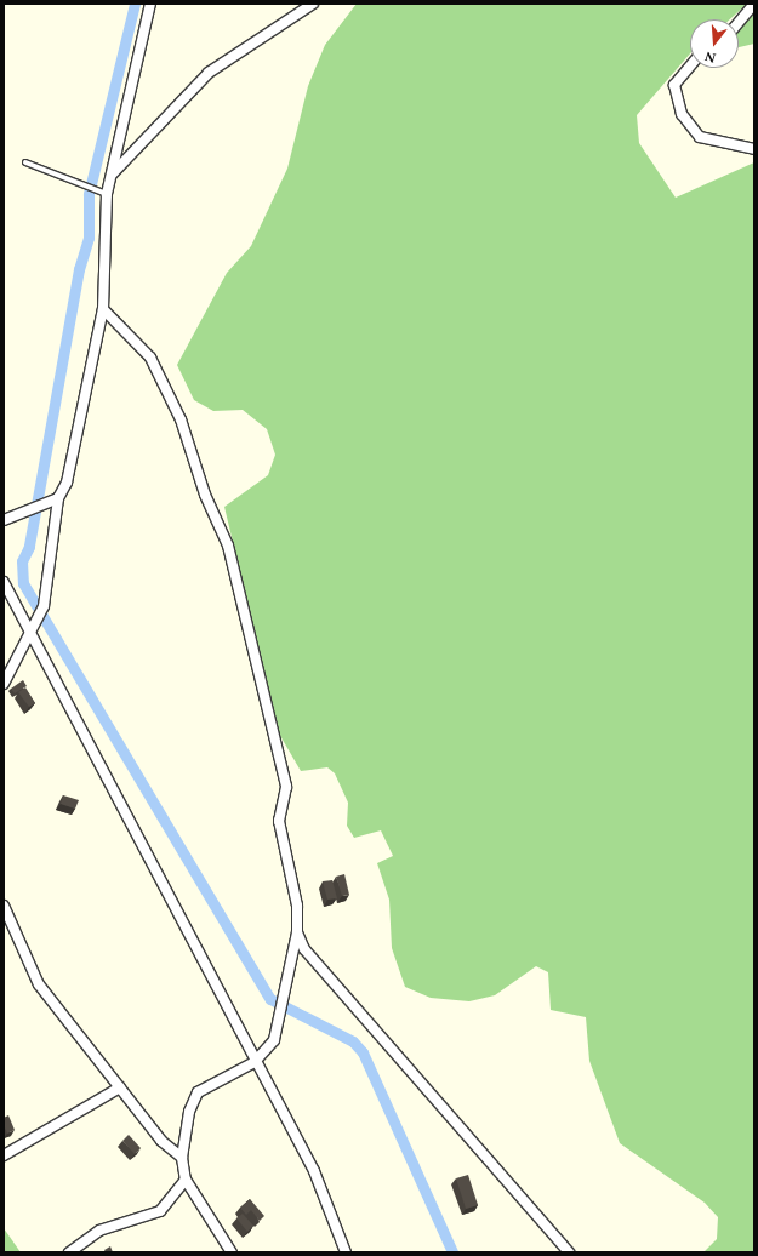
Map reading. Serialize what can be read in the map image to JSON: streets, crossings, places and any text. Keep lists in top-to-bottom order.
{
  "north": "bottom"
}
